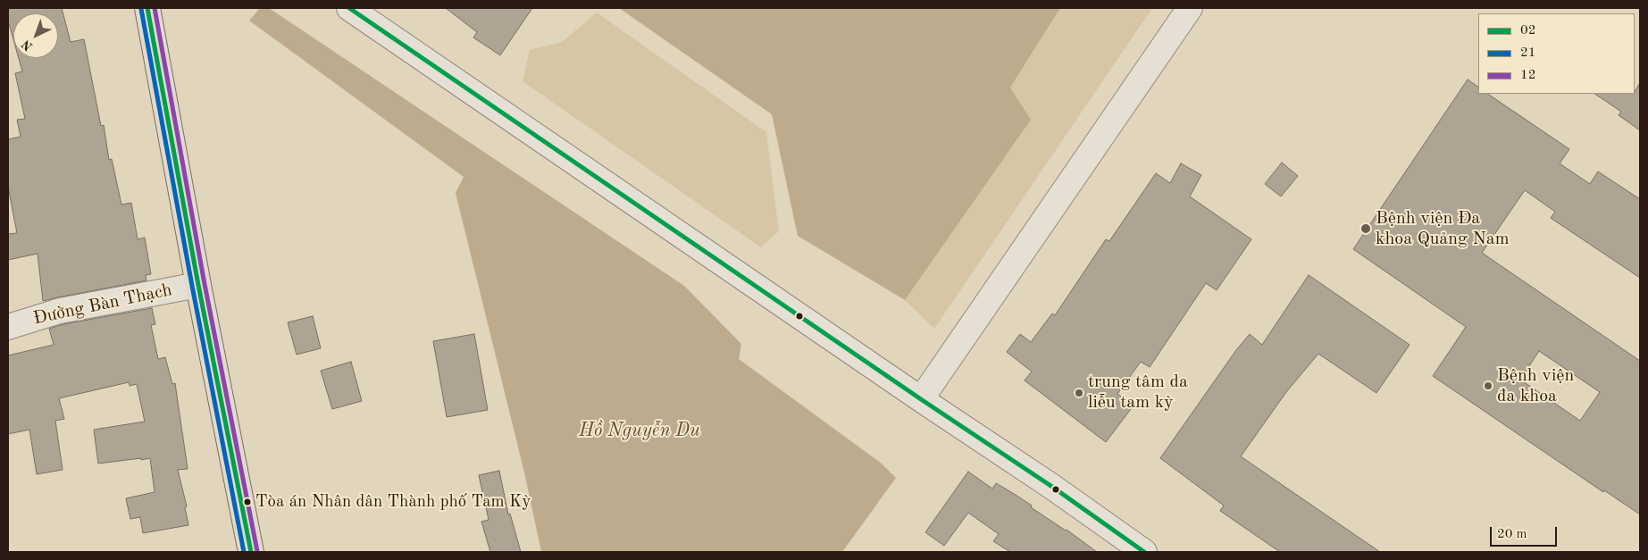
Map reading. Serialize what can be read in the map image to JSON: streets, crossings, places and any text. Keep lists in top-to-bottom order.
{
  "streets": {
    "street": ["Đường Bàn Thạch"]
  },
  "water": ["Hồ Nguyễn Du"],
  "places": [
    "Bệnh viện Đa khoa Quảng Nam",
    "Bệnh viện đa khoa",
    "trung tâm da liễu tam kỳ",
    "Tòa án Nhân dân Thành phố Tam Kỳ"
  ],
  "lines": ["transit line 02", "transit line 12", "transit line 21"],
  "legend": ["02", "21", "12"],
  "scale_bar": "20 m",
  "north": "bottom left"
}
